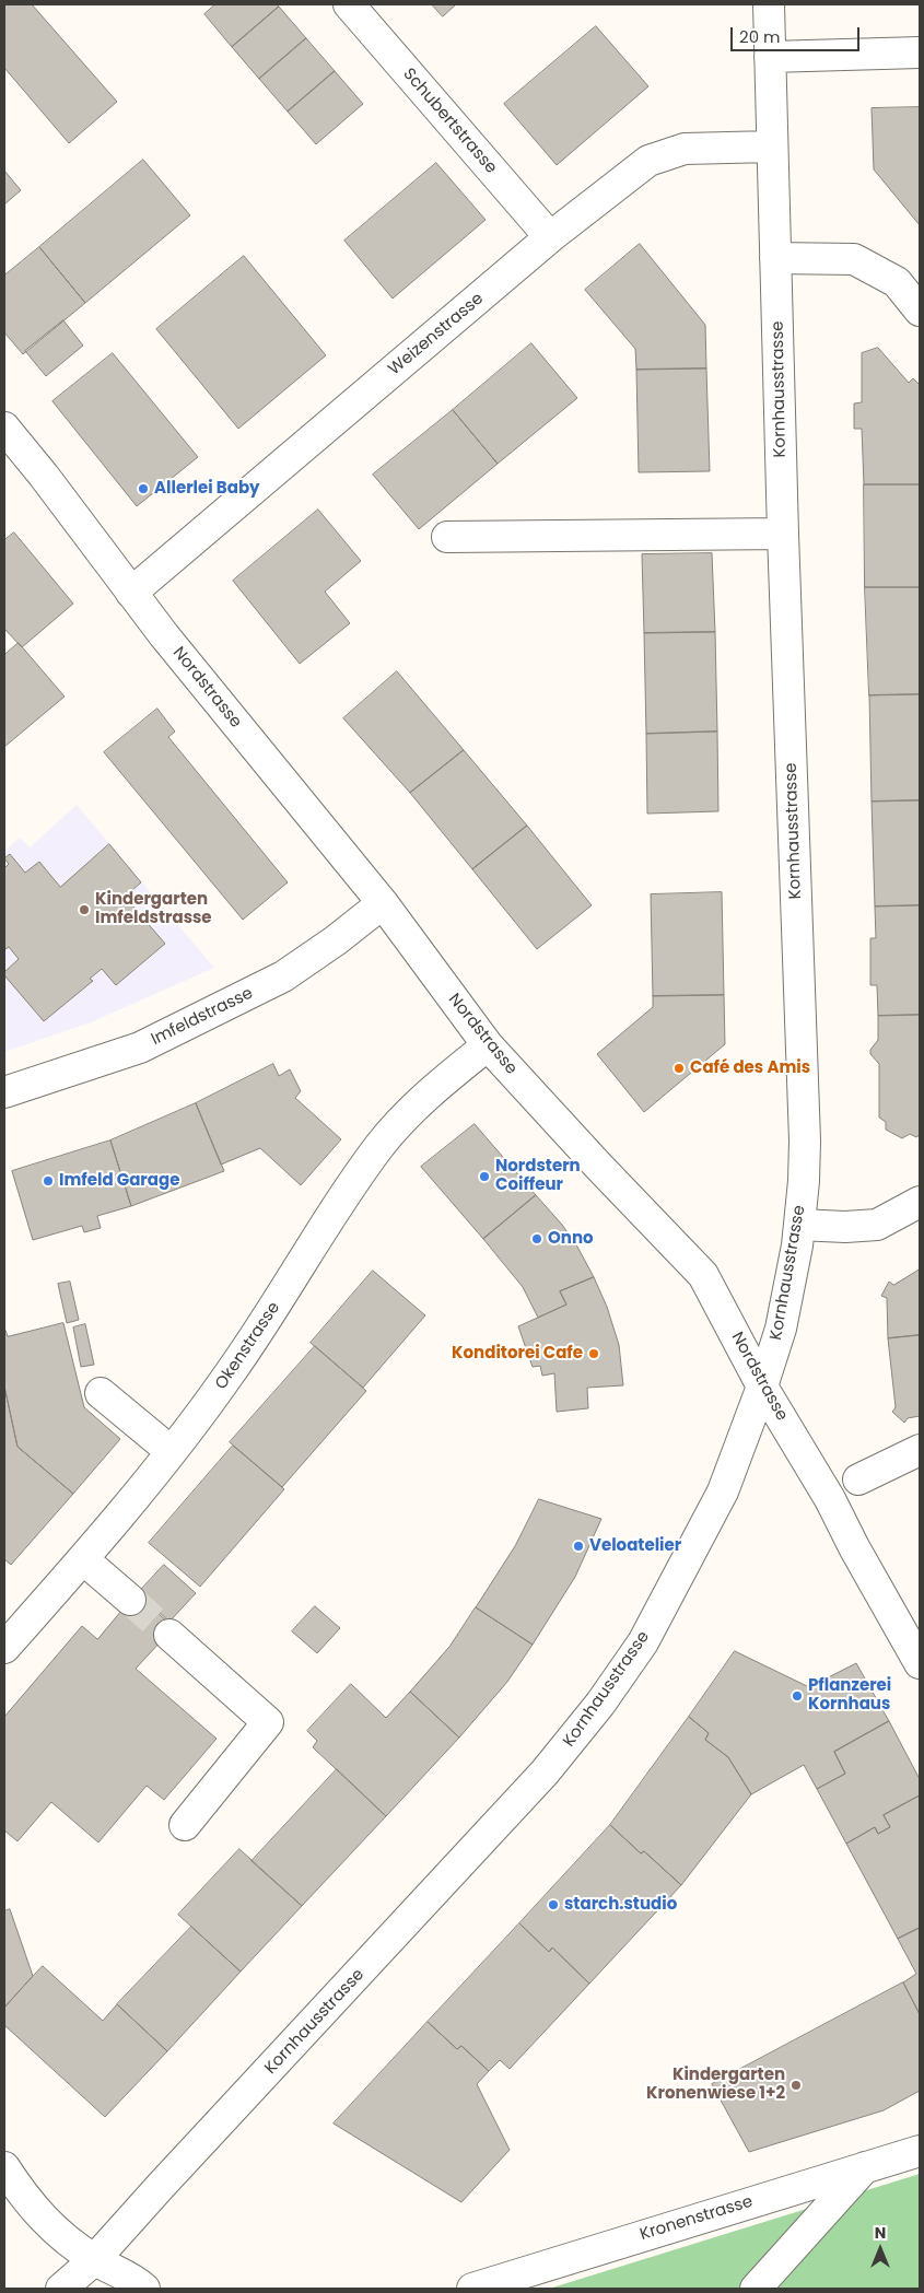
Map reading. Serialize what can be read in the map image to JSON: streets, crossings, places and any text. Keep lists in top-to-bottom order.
{
  "streets": {
    "street": [
      "Schubertstrasse",
      "Weizenstrasse",
      "Kornhausstrasse",
      "Nordstrasse",
      "Imfeldstrasse",
      "Okenstrasse",
      "Kronenstrasse"
    ]
  },
  "crossings": [
    ["Schubertstrasse", "Weizenstrasse"],
    ["Weizenstrasse", "Kornhausstrasse"],
    ["Weizenstrasse", "Nordstrasse"],
    ["Kornhausstrasse", "Nordstrasse"],
    ["Nordstrasse", "Imfeldstrasse"],
    ["Nordstrasse", "Okenstrasse"]
  ],
  "places": [
    "Allerlei Baby",
    "Kindergarten Imfeldstrasse",
    "Café des Amis",
    "Nordstern Coiffeur",
    "Imfeld Garage",
    "Onno",
    "Konditorei Cafe",
    "Veloatelier",
    "Pflanzerei Kornhaus",
    "starch.studio",
    "Kindergarten Kronenwiese 1+2"
  ],
  "scale_bar": "20 m",
  "north": "top"
}
